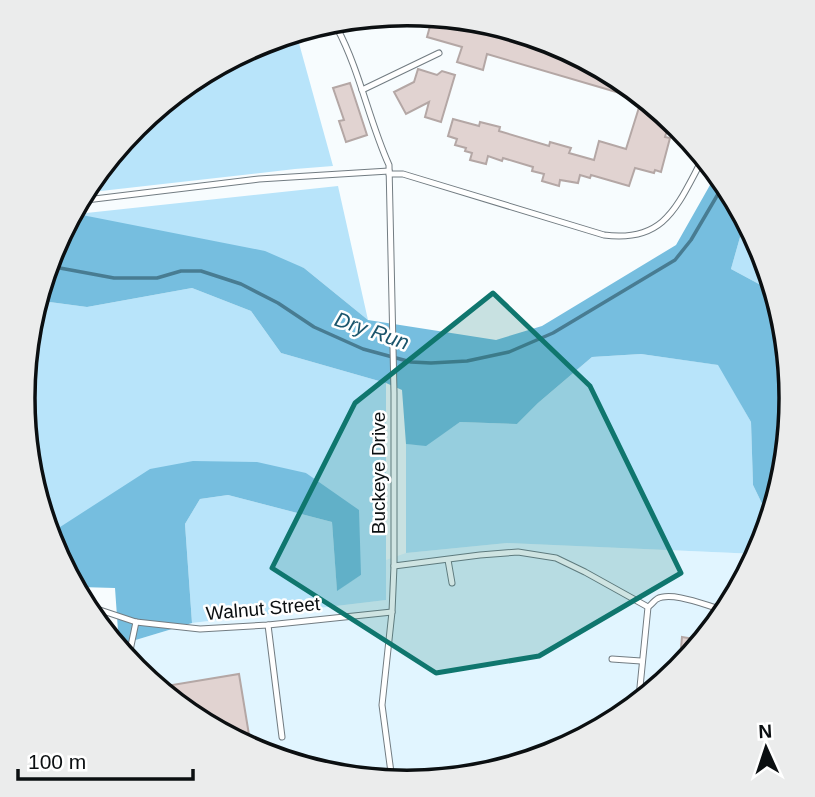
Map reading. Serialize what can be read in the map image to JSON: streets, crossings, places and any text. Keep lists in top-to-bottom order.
{
  "streets": {
    "lane": ["Buckeye Drive", "Walnut Street"]
  },
  "crossings": [
    ["Buckeye Drive", "Walnut Street"]
  ],
  "water": ["Dry Run"],
  "scale_bar": "100 m",
  "north": "top"
}
